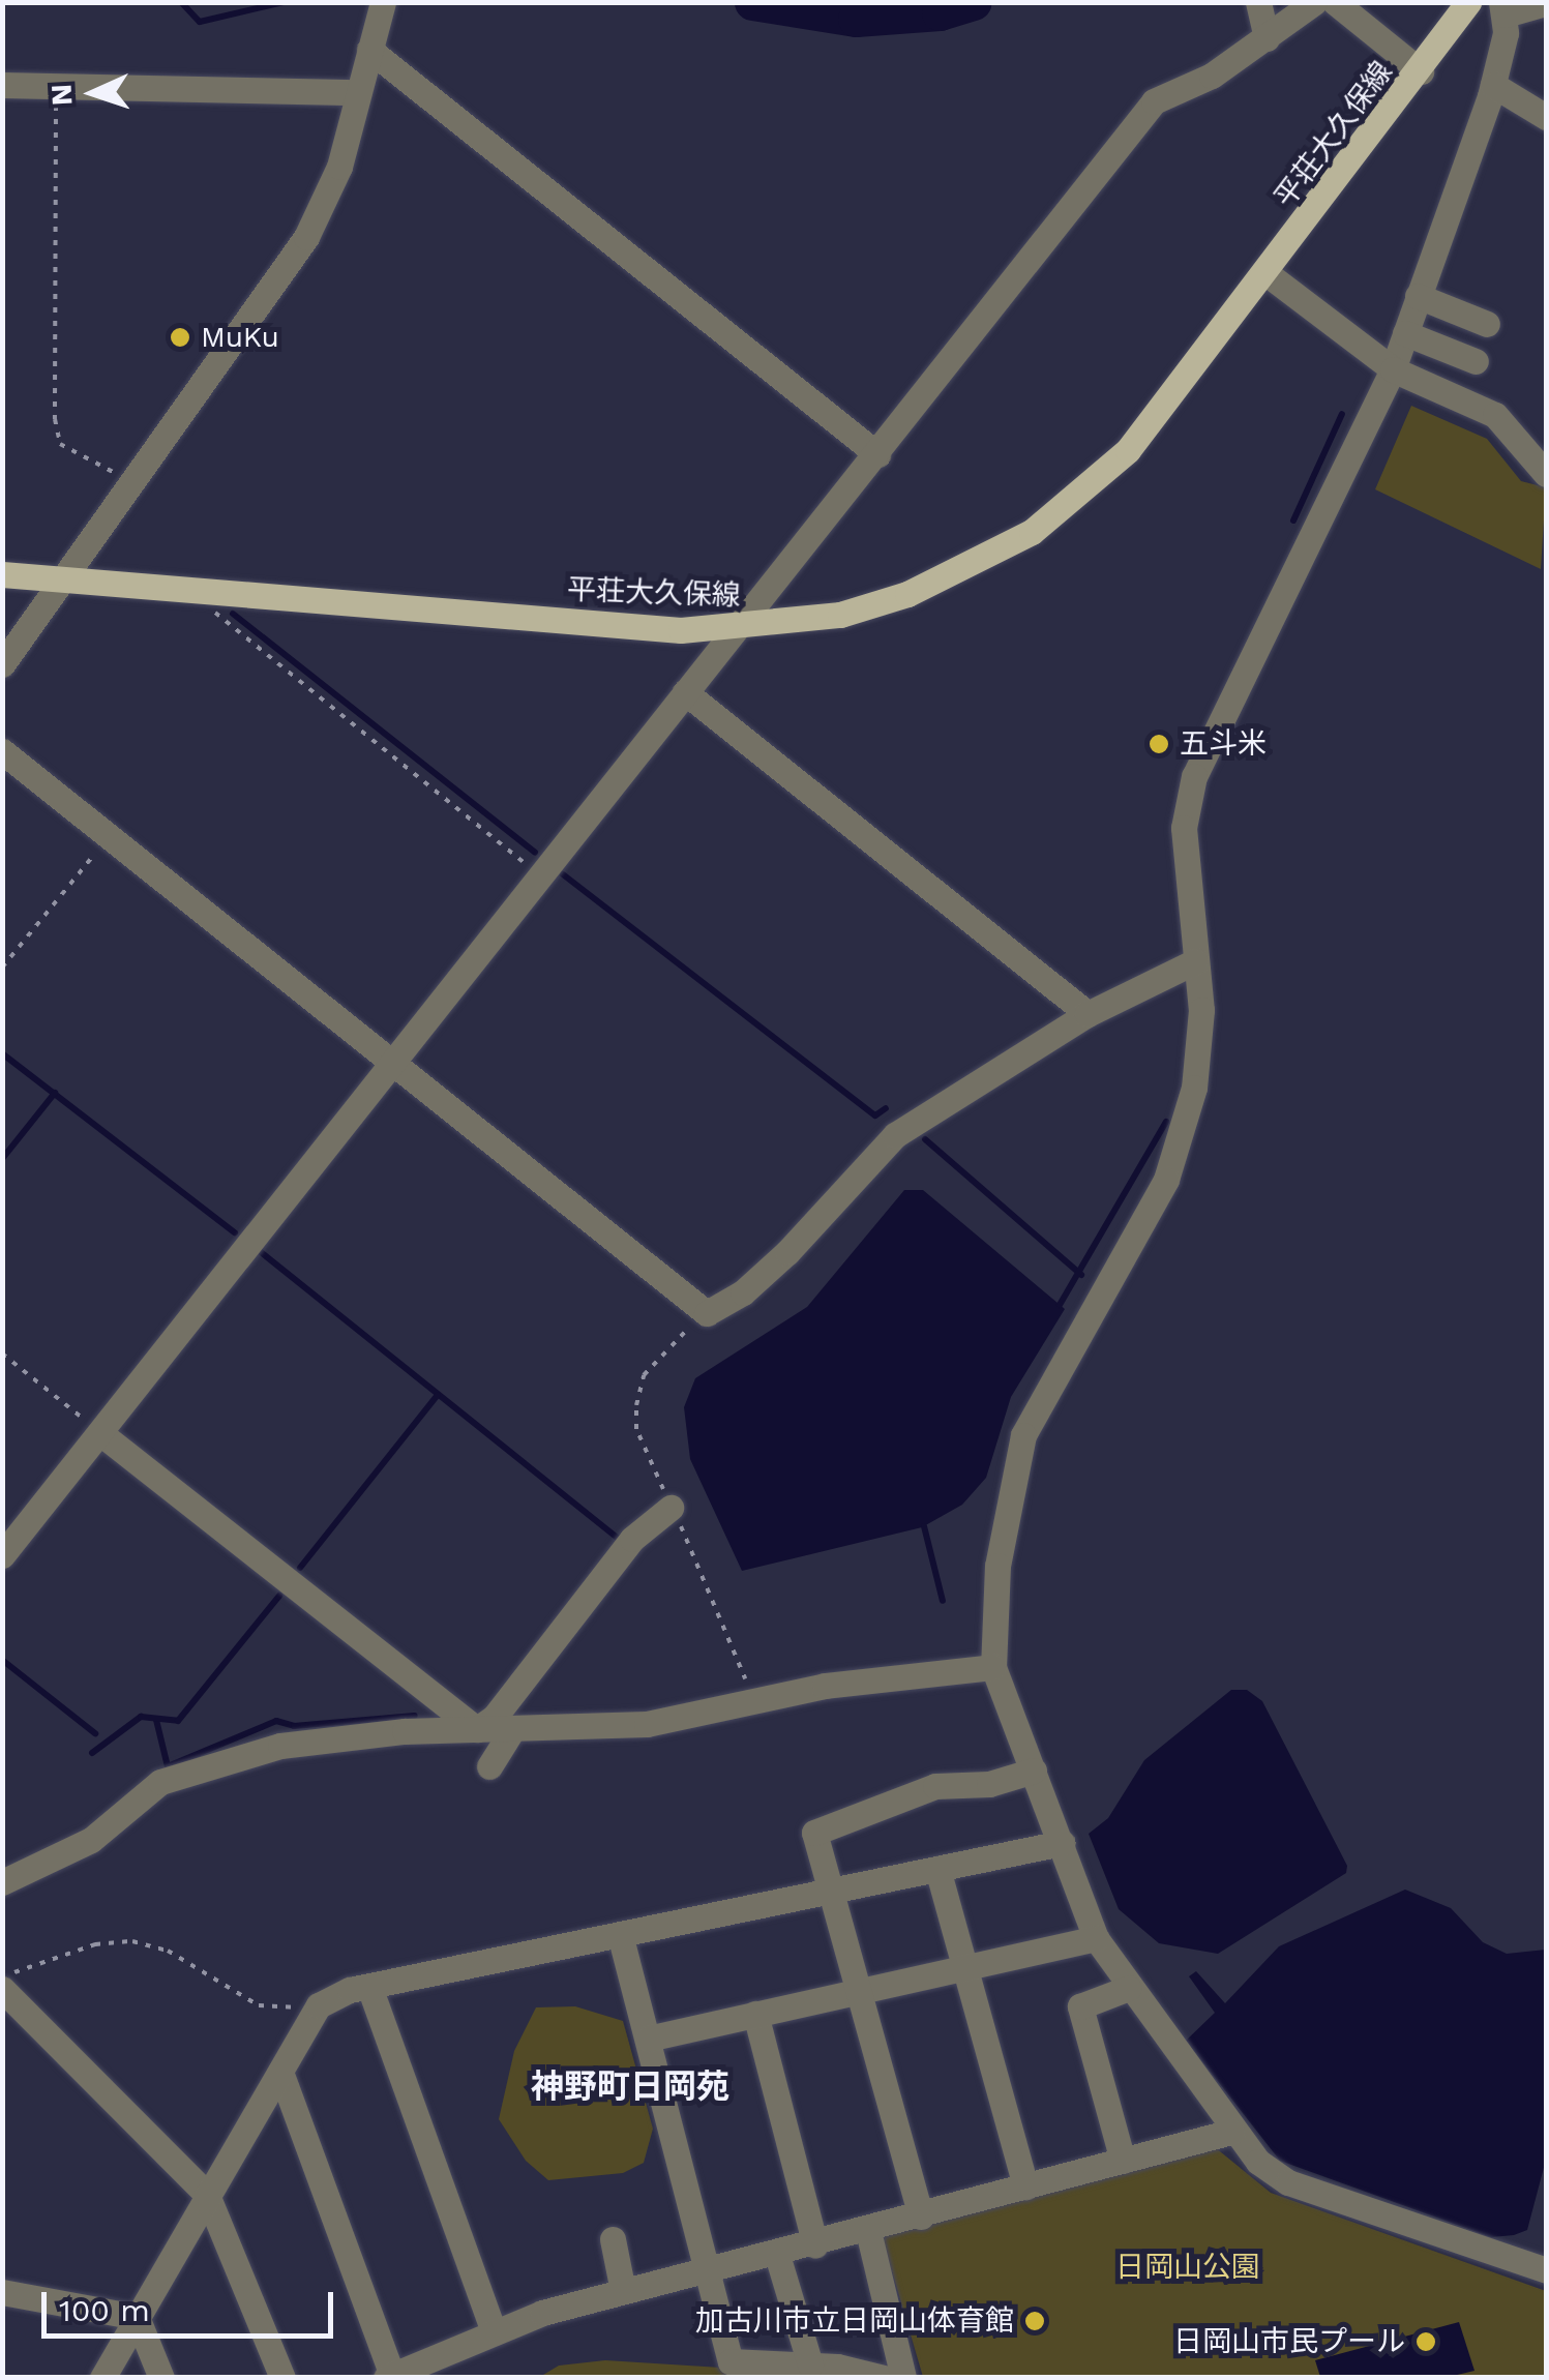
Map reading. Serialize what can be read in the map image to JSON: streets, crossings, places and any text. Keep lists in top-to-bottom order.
{
  "streets": {
    "main road": ["平荘大久保線"]
  },
  "districts": ["神野町日岡苑"],
  "parks": ["日岡山公園"],
  "places": [
    "MuKu",
    "五斗米",
    "加古川市立日岡山体育館",
    "日岡山市民プール"
  ],
  "scale_bar": "100 m",
  "north": "left"
}
